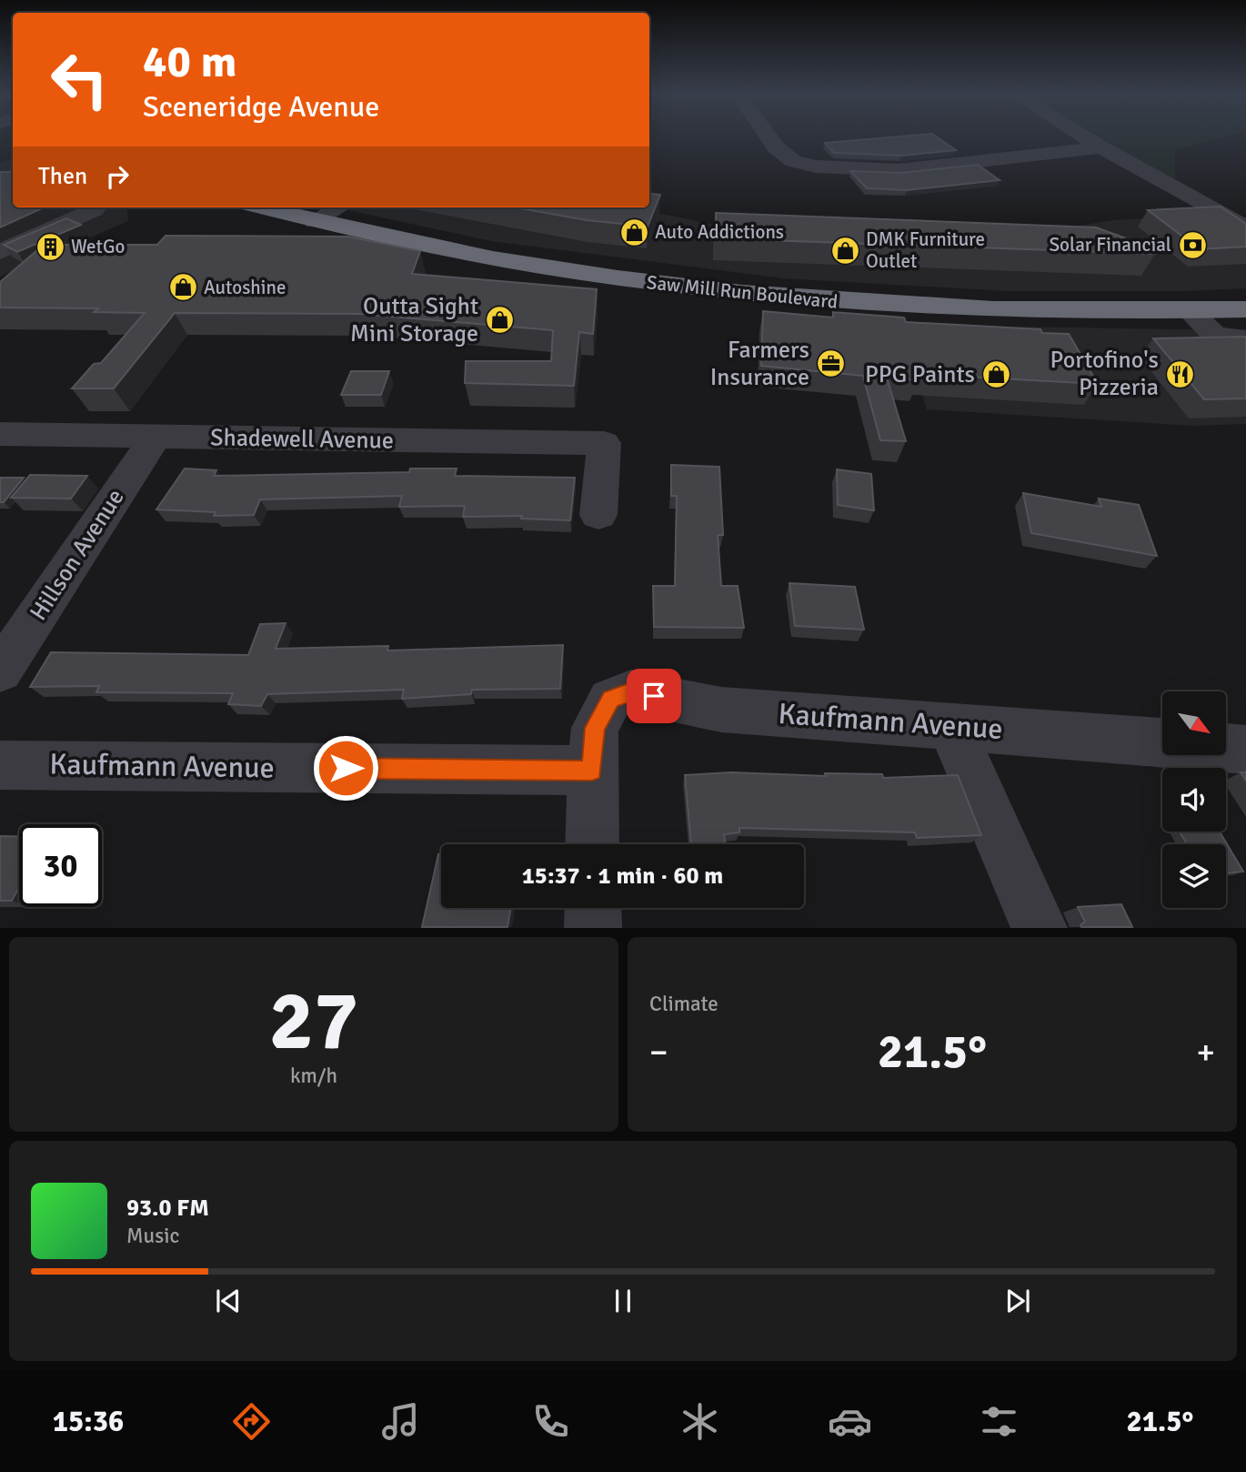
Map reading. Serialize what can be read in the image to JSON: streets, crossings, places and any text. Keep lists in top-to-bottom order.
{
  "streets": {
    "highway": ["Saw Mill Run Boulevard"],
    "street": ["Shadewell Avenue", "Hillson Avenue", "Kaufmann Avenue"]
  },
  "crossings": [
    ["Shadewell Avenue", "Hillson Avenue"]
  ],
  "places": {
    "shop": [
      "Auto Addictions",
      "DMK Furniture Outlet",
      "Autoshine",
      "Outta Sight Mini Storage",
      "PPG Paints"
    ],
    "bank": ["Solar Financial"],
    "building": ["WetGo"],
    "office": ["Farmers Insurance"],
    "restaurant": ["Portofino's Pizzeria"]
  },
  "north": "bottom right",
  "page": {
    "turn": ["40 m", "Sceneridge Avenue"],
    "then": "Then",
    "limit": "30",
    "trip": "15:37 · 1 min · 60 m",
    "tile": [
      ["27", "km/h"],
      "Climate"
    ],
    "heat": ["−", "21.5°", "+"],
    "song": ["93.0 FM", "Music"],
    "tabs": ["15:36", "21.5°"]
  }
}
